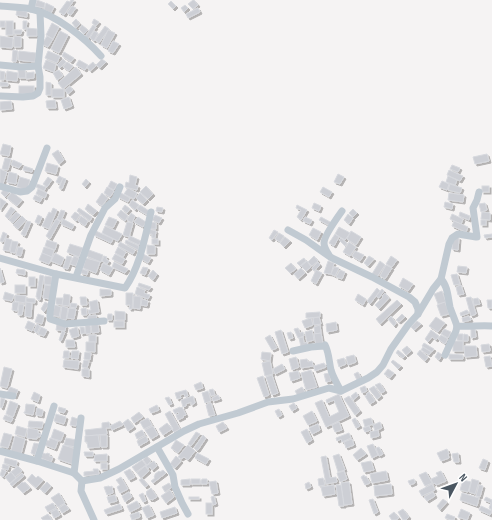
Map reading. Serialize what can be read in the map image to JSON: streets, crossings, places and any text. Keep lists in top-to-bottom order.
{
  "north": "top right"
}
